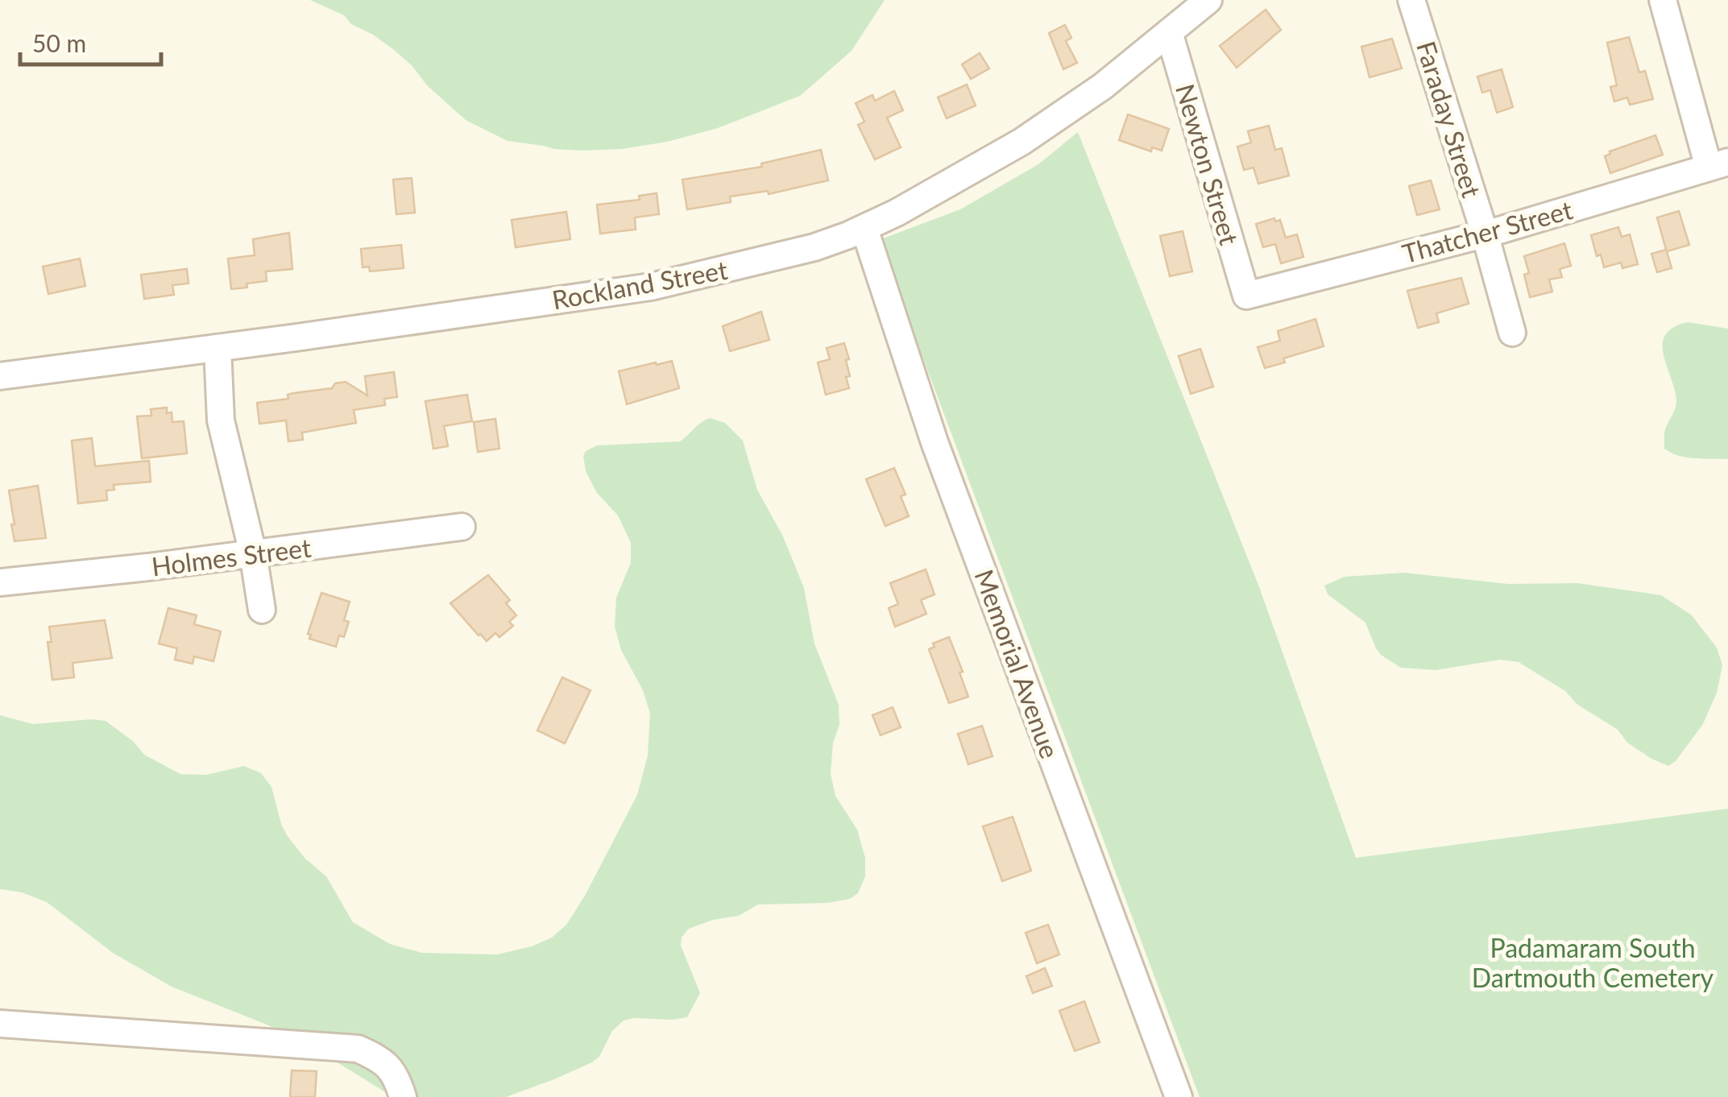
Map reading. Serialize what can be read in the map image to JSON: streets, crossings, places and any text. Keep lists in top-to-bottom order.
{
  "streets": {
    "street": [
      "Faraday Street",
      "Newton Street",
      "Thatcher Street",
      "Rockland Street",
      "Holmes Street",
      "Memorial Avenue"
    ]
  },
  "crossings": [
    ["Faraday Street", "Thatcher Street"],
    ["Newton Street", "Thatcher Street"],
    ["Newton Street", "Rockland Street"],
    ["Rockland Street", "Memorial Avenue"]
  ],
  "parks": ["Padamaram South Dartmouth Cemetery"],
  "scale_bar": "50 m"
}
